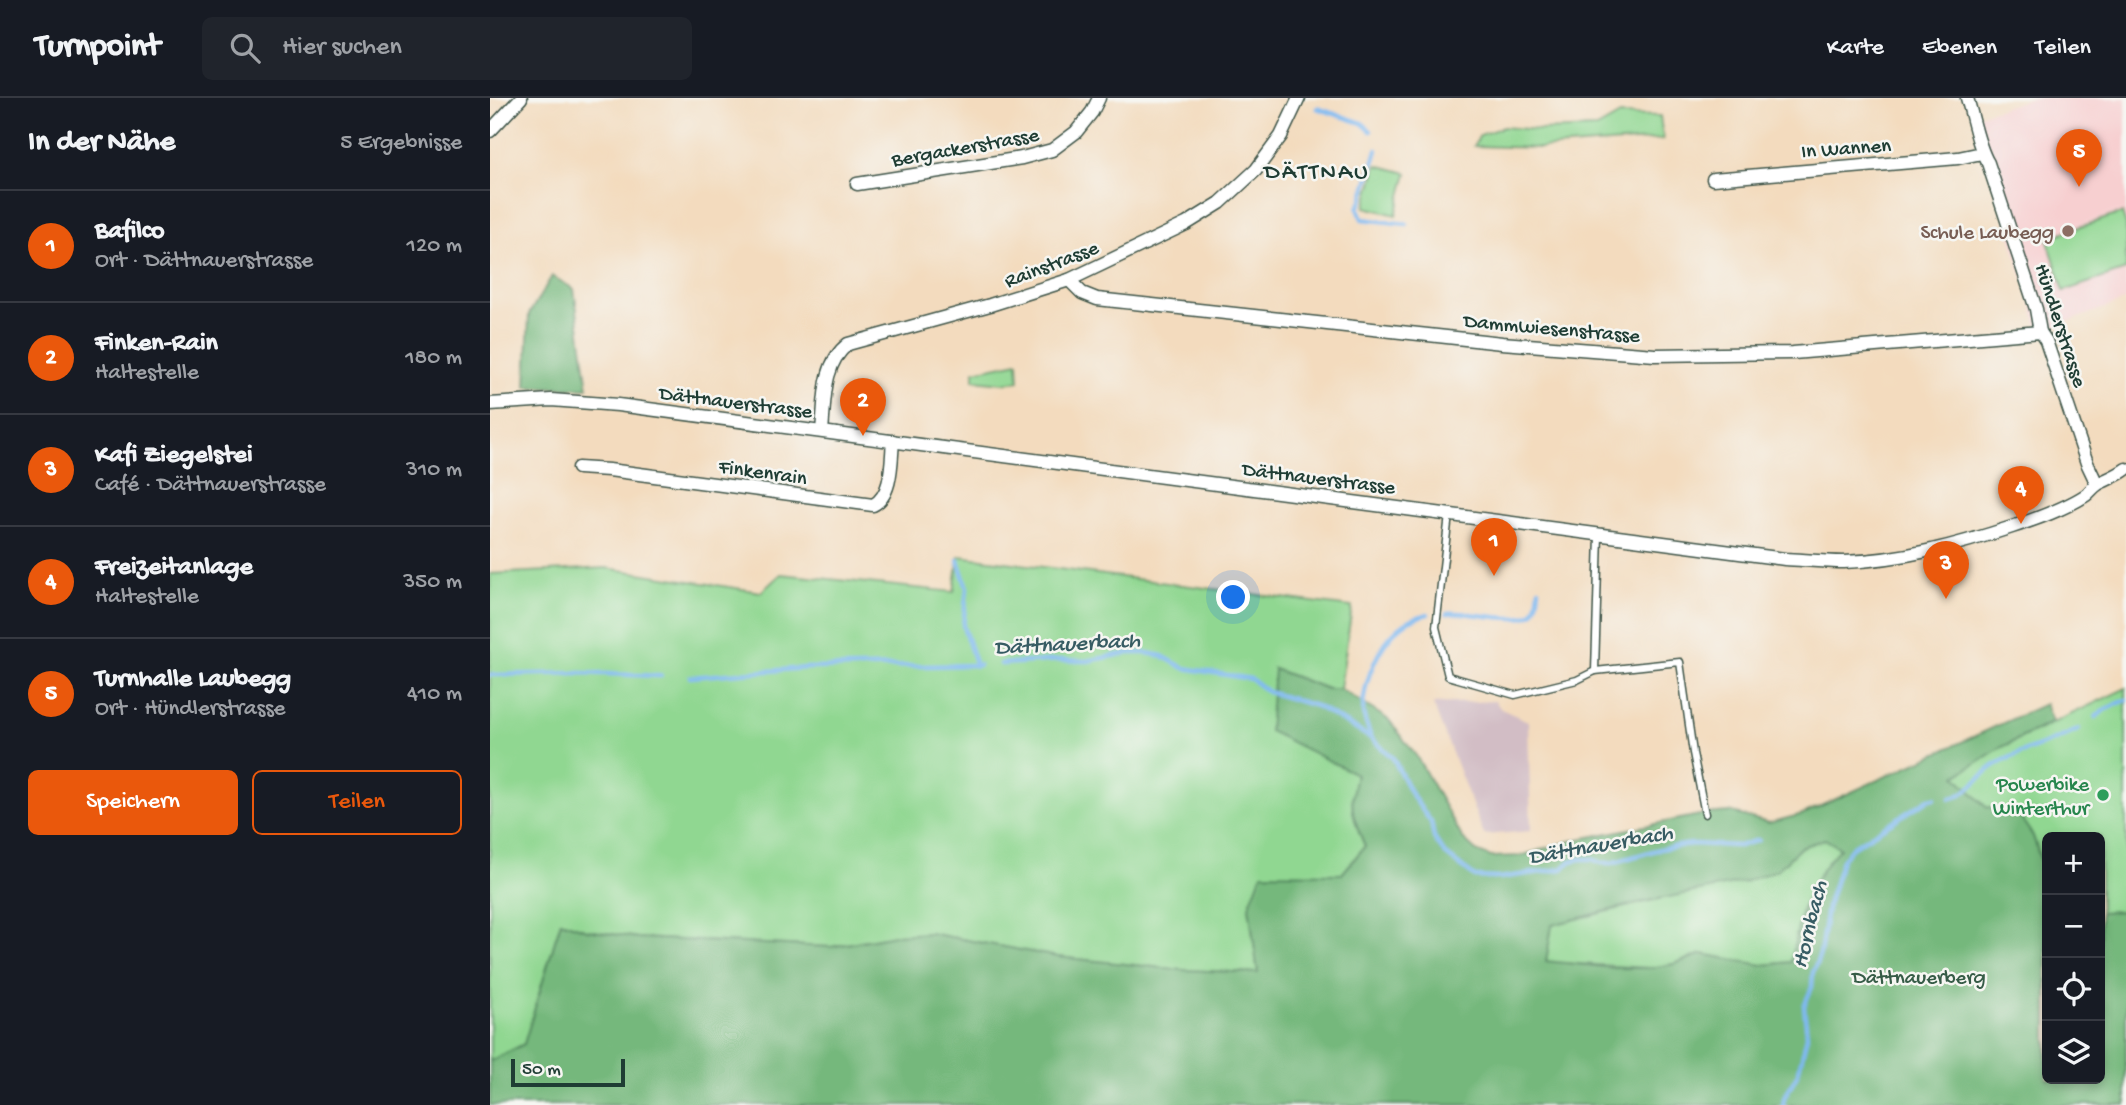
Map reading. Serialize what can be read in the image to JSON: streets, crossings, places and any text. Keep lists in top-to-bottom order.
{
  "streets": {
    "street": [
      "Bergackerstrasse",
      "In Wannen",
      "Rainstrasse",
      "Hündlerstrasse",
      "Dammwiesenstrasse",
      "Dättnauerstrasse",
      "Finkenrain"
    ]
  },
  "crossings": [
    ["In Wannen", "Hündlerstrasse"],
    ["Rainstrasse", "Dammwiesenstrasse"],
    ["Rainstrasse", "Dättnauerstrasse"],
    ["Hündlerstrasse", "Dammwiesenstrasse"],
    ["Hündlerstrasse", "Dättnauerstrasse"],
    ["Dättnauerstrasse", "Finkenrain"]
  ],
  "districts": ["DÄTTNAU"],
  "water": ["Dättnauerbach", "Hornbach"],
  "parks": ["Dättnauerberg"],
  "places": ["Schule Laubegg", "Powerbike Winterthur"],
  "scale_bar": "50 m",
  "page": {
    "header": "Turnpoint",
    "search": "Hier suchen",
    "nav": ["Karte", "Ebenen", "Teilen"],
    "heading": ["In der Nähe", "5 Ergebnisse"],
    "pins": [
      "5",
      "2",
      "4",
      "1",
      "3"
    ],
    "list": [
      {
        "mark": "1",
        "name": "Bafilco",
        "note": "Ort · Dättnauerstrasse",
        "value": "120 m"
      },
      {
        "mark": "2",
        "name": "Finken-Rain",
        "note": "Haltestelle",
        "value": "180 m"
      },
      {
        "mark": "3",
        "name": "Kafi Ziegelstei",
        "note": "Café · Dättnauerstrasse",
        "value": "310 m"
      },
      {
        "mark": "4",
        "name": "Freizeitanlage",
        "note": "Haltestelle",
        "value": "350 m"
      },
      {
        "mark": "5",
        "name": "Turnhalle Laubegg",
        "note": "Ort · Hündlerstrasse",
        "value": "410 m"
      }
    ],
    "buttons": ["Speichern", "Teilen"],
    "map_buttons": ["+", "−"],
    "scale": "50 m"
  }
}
